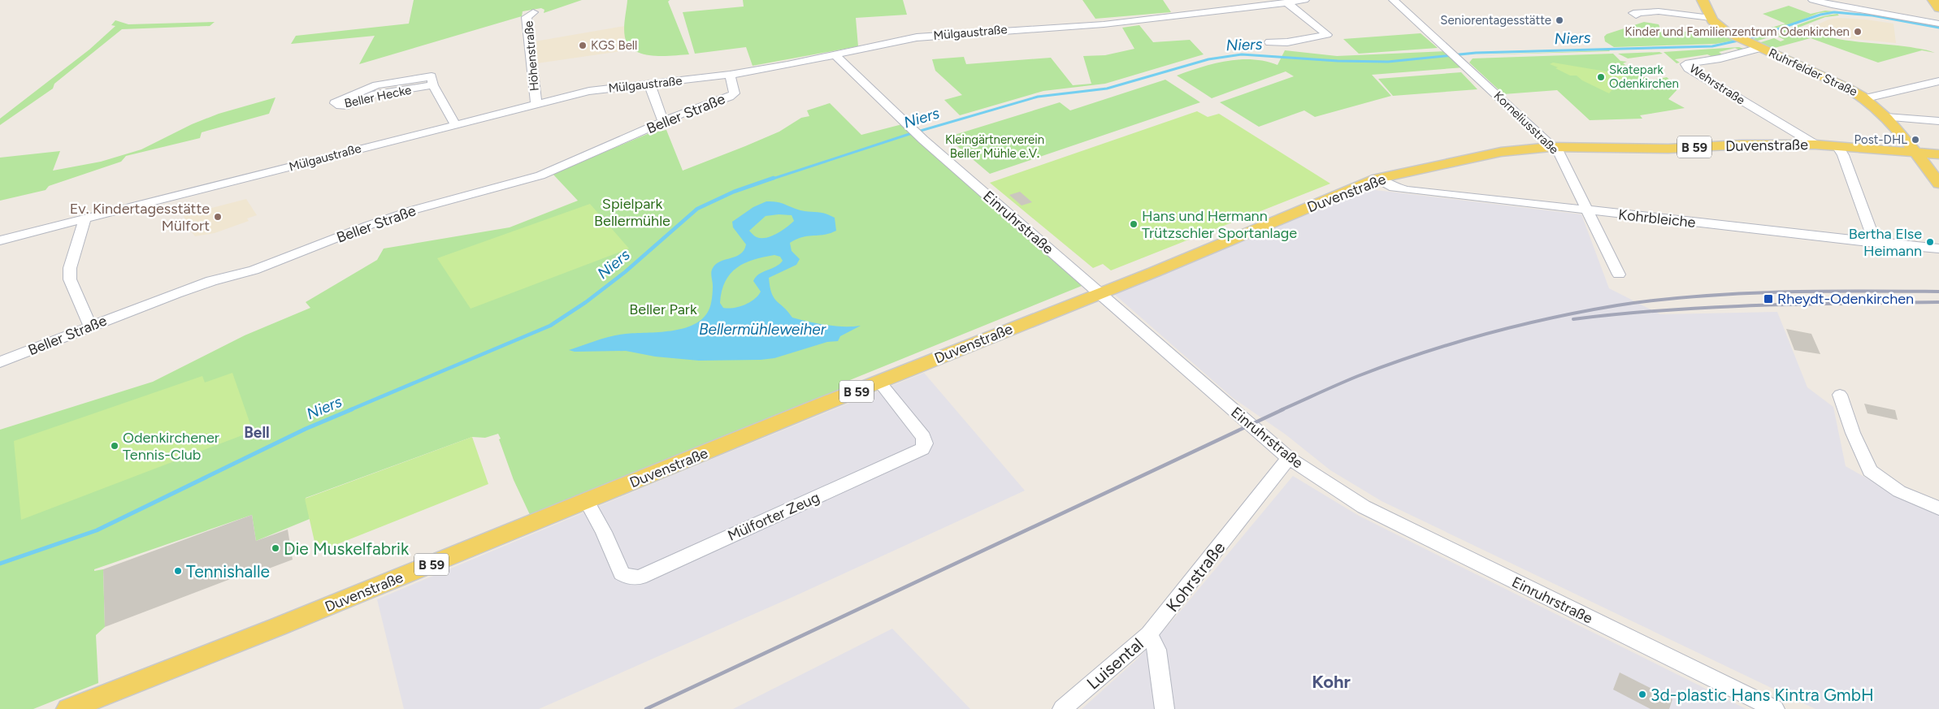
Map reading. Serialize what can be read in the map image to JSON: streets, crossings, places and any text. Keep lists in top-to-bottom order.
{
  "streets": {
    "main road": ["Ruhrfelder Straße", "Duvenstraße", "B 59"],
    "street": [
      "Mülgaustraße",
      "Höhenstraße",
      "Wehrstraße",
      "Beller Hecke",
      "Beller Straße",
      "Korneliusstraße",
      "Kohrbleiche",
      "Einruhrstraße",
      "Mülforter Zeug",
      "Kohrstraße",
      "Luisental"
    ]
  },
  "crossings": [
    ["Mülgaustraße", "Höhenstraße"],
    ["Mülgaustraße", "Beller Straße"],
    ["Mülgaustraße", "Einruhrstraße"],
    ["Ruhrfelder Straße", "Wehrstraße"],
    ["Ruhrfelder Straße", "Duvenstraße"],
    ["Ruhrfelder Straße", "B 59"],
    ["Wehrstraße", "Duvenstraße"],
    ["Korneliusstraße", "Duvenstraße"],
    ["Korneliusstraße", "Kohrbleiche"],
    ["Duvenstraße", "B 59"],
    ["Duvenstraße", "Kohrbleiche"],
    ["Duvenstraße", "Einruhrstraße"],
    ["Duvenstraße", "Mülforter Zeug"],
    ["Einruhrstraße", "Kohrstraße"],
    ["Kohrstraße", "Luisental"]
  ],
  "districts": ["Bell", "Kohr"],
  "water": ["Niers", "Bellermühleweiher"],
  "parks": ["Kleingärtnerverein Beller Mühle e.V.", "Spielpark Bellermühle", "Beller Park"],
  "places": {
    "other": [
      "Seniorentagesstätte",
      "Kinder und Familienzentrum Odenkirchen",
      "KGS Bell",
      "Skatepark Odenkirchen",
      "Post-DHL",
      "Ev. Kindertagesstätte Mülfort",
      "Hans und Hermann Trützschler Sportanlage",
      "Bertha Else Heimann",
      "Odenkirchener Tennis-Club",
      "Die Muskelfabrik",
      "Tennishalle",
      "3d-plastic Hans Kintra GmbH"
    ],
    "transit": ["Rheydt-Odenkirchen"]
  }
}
